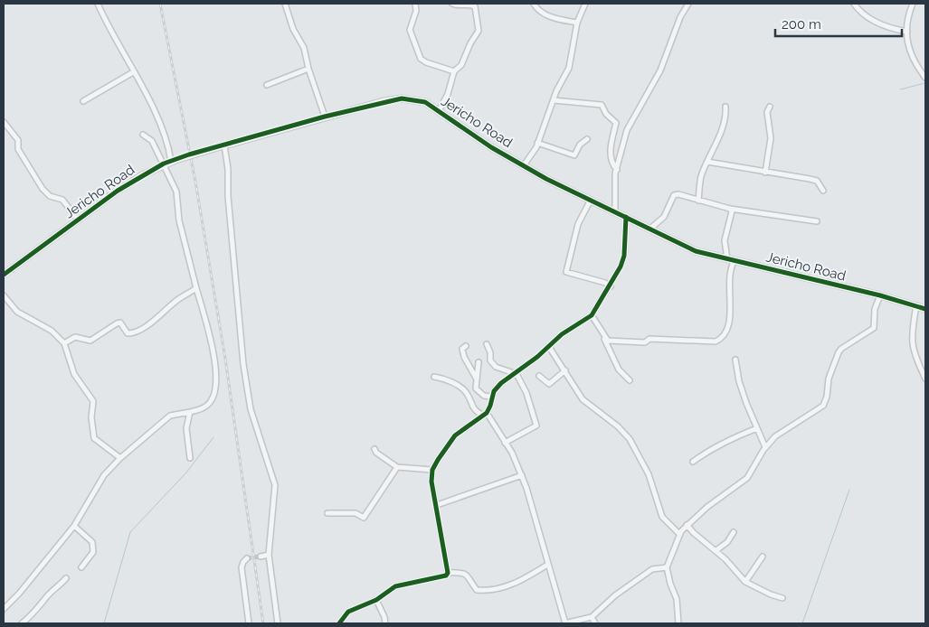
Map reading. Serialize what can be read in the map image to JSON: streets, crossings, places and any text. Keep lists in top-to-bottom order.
{
  "streets": {
    "street": ["Jericho Road"]
  },
  "scale_bar": "200 m"
}
